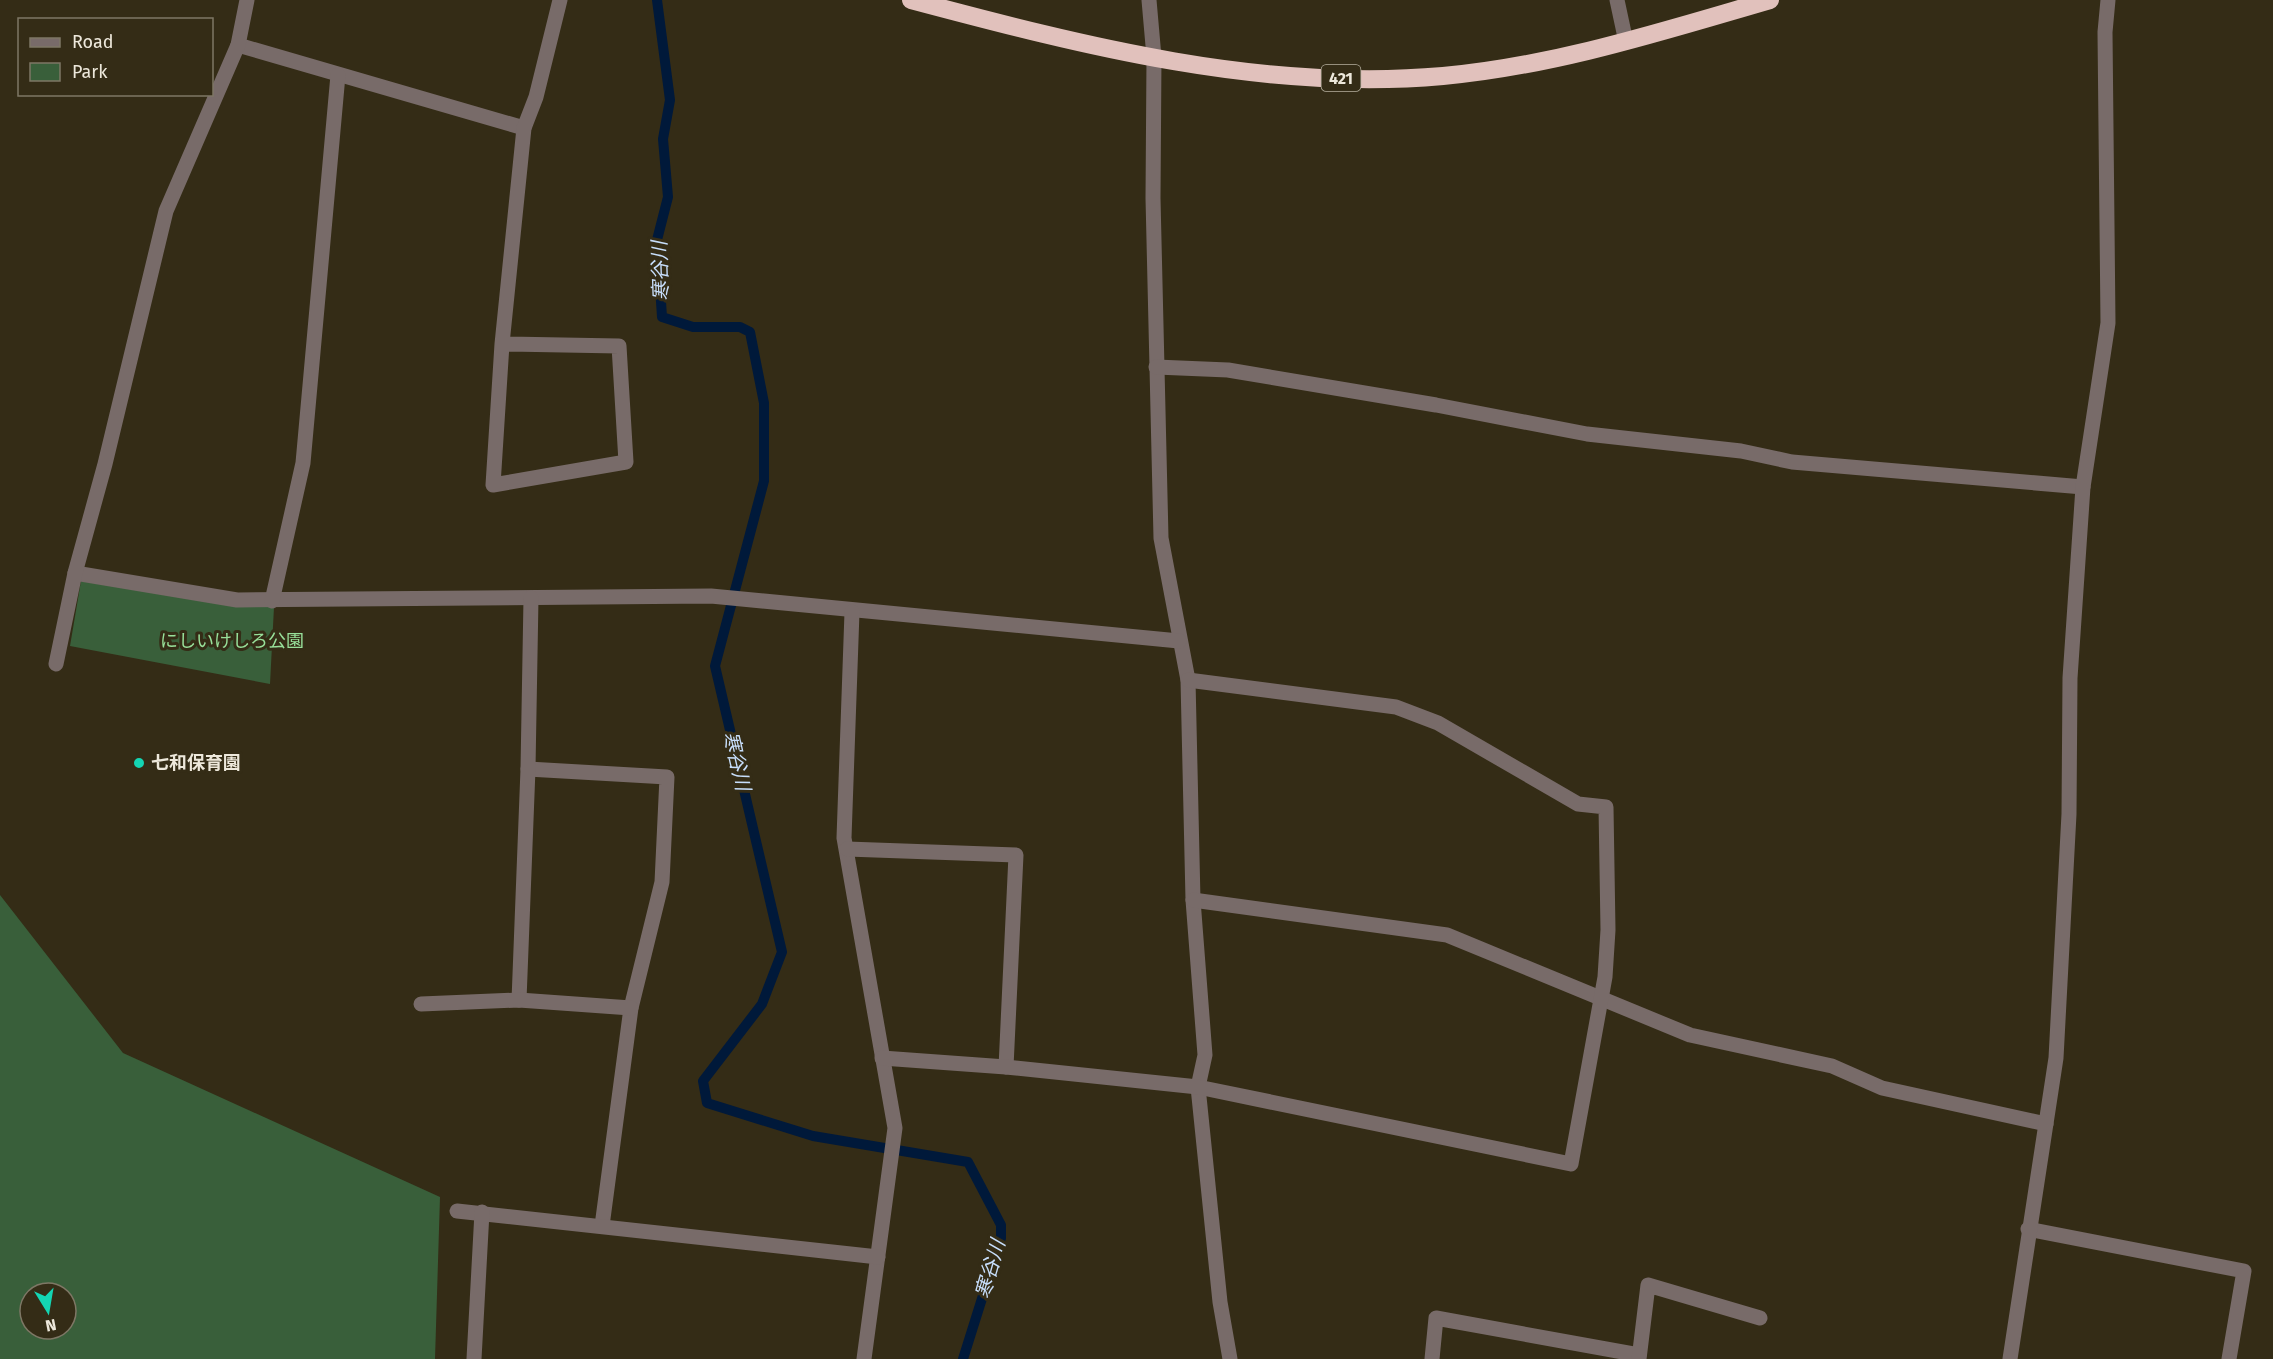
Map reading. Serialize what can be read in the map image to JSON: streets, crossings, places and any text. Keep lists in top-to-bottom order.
{
  "streets": {
    "highway": ["421"]
  },
  "water": ["寒谷川"],
  "parks": ["にしいけしろ公園"],
  "places": ["七和保育園"],
  "legend": ["Road", "Park"],
  "north": "bottom"
}
